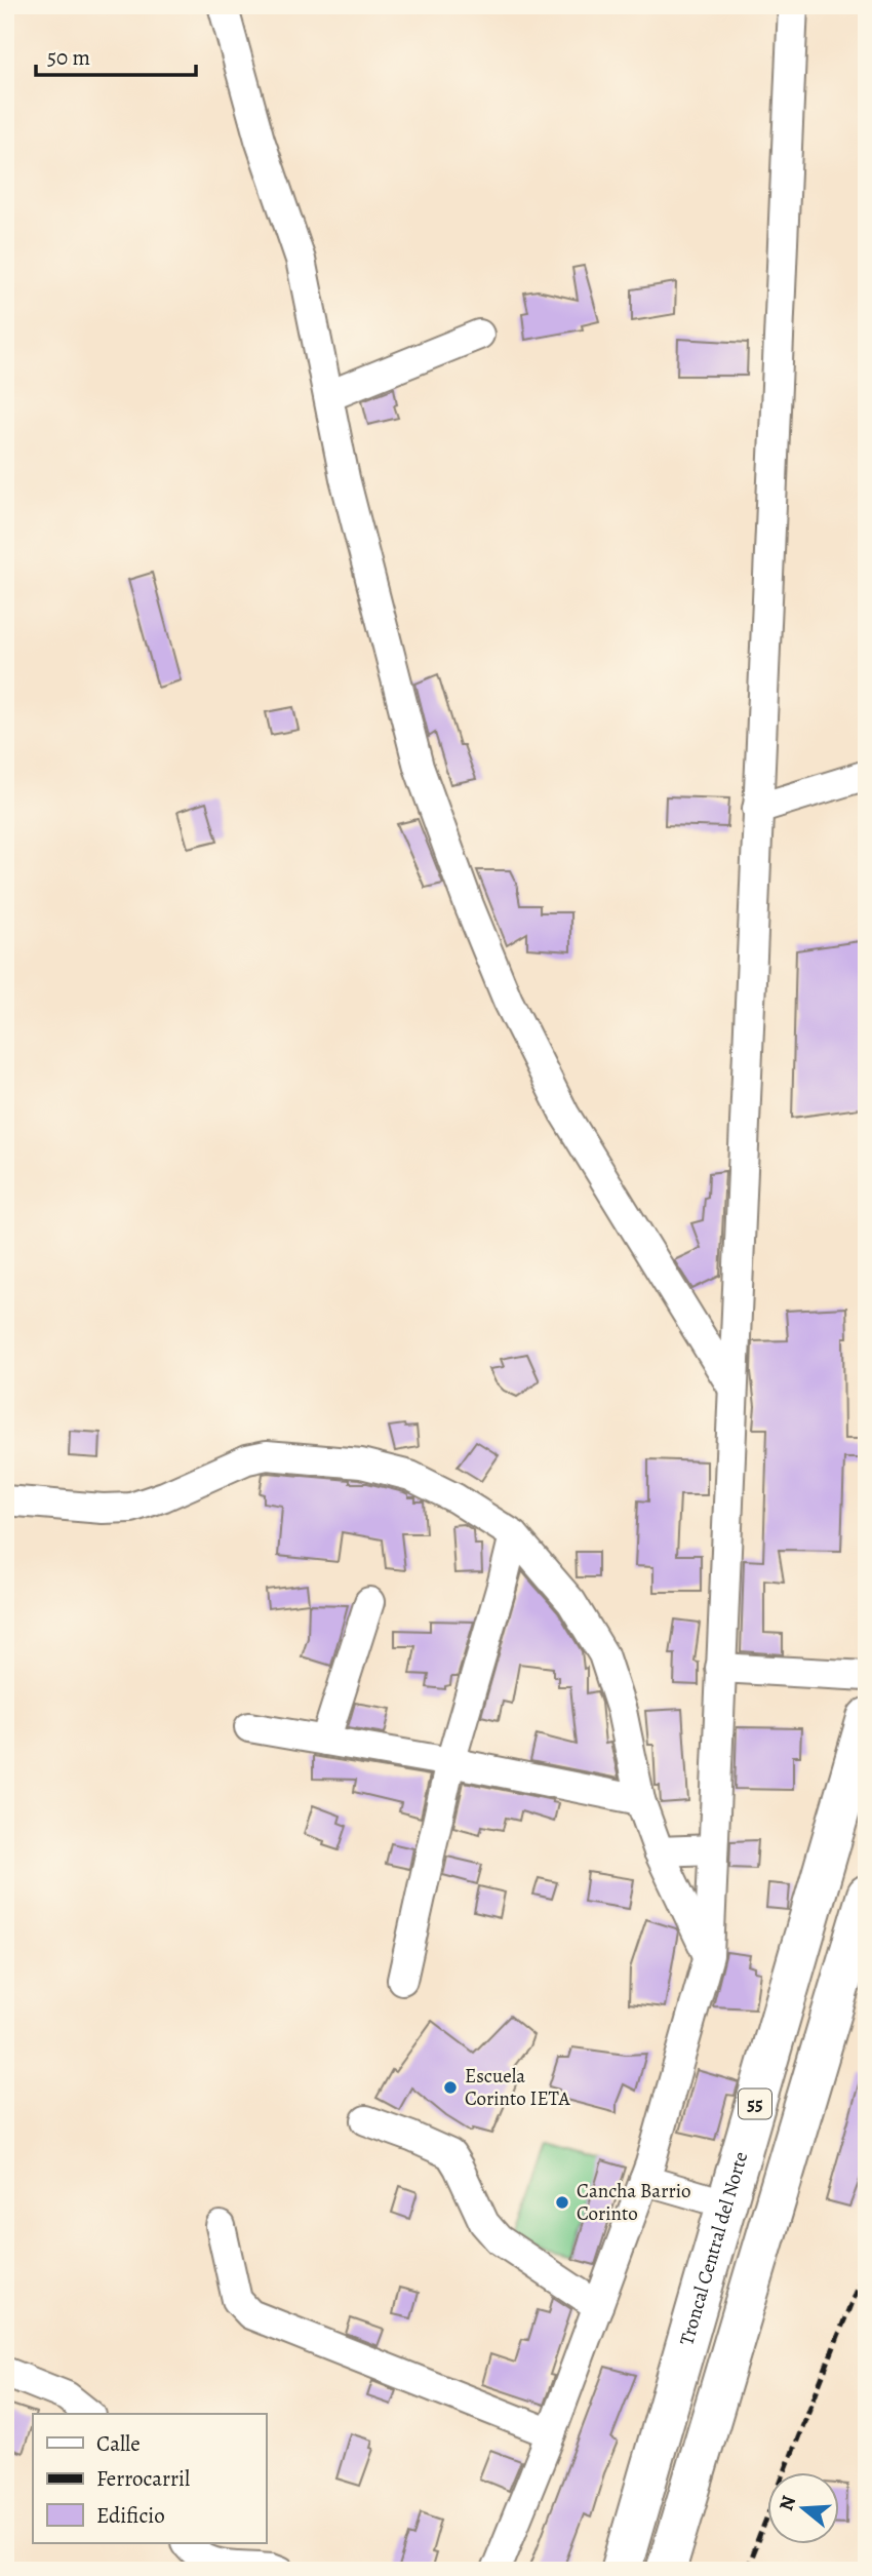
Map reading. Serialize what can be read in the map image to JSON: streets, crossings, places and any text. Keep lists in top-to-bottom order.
{
  "streets": {
    "highway": ["55", "Troncal Central del Norte"]
  },
  "places": ["Escuela Corinto IETA", "Cancha Barrio Corinto"],
  "legend": ["Calle", "Ferrocarril", "Edificio"],
  "scale_bar": "50 m",
  "north": "left"
}
